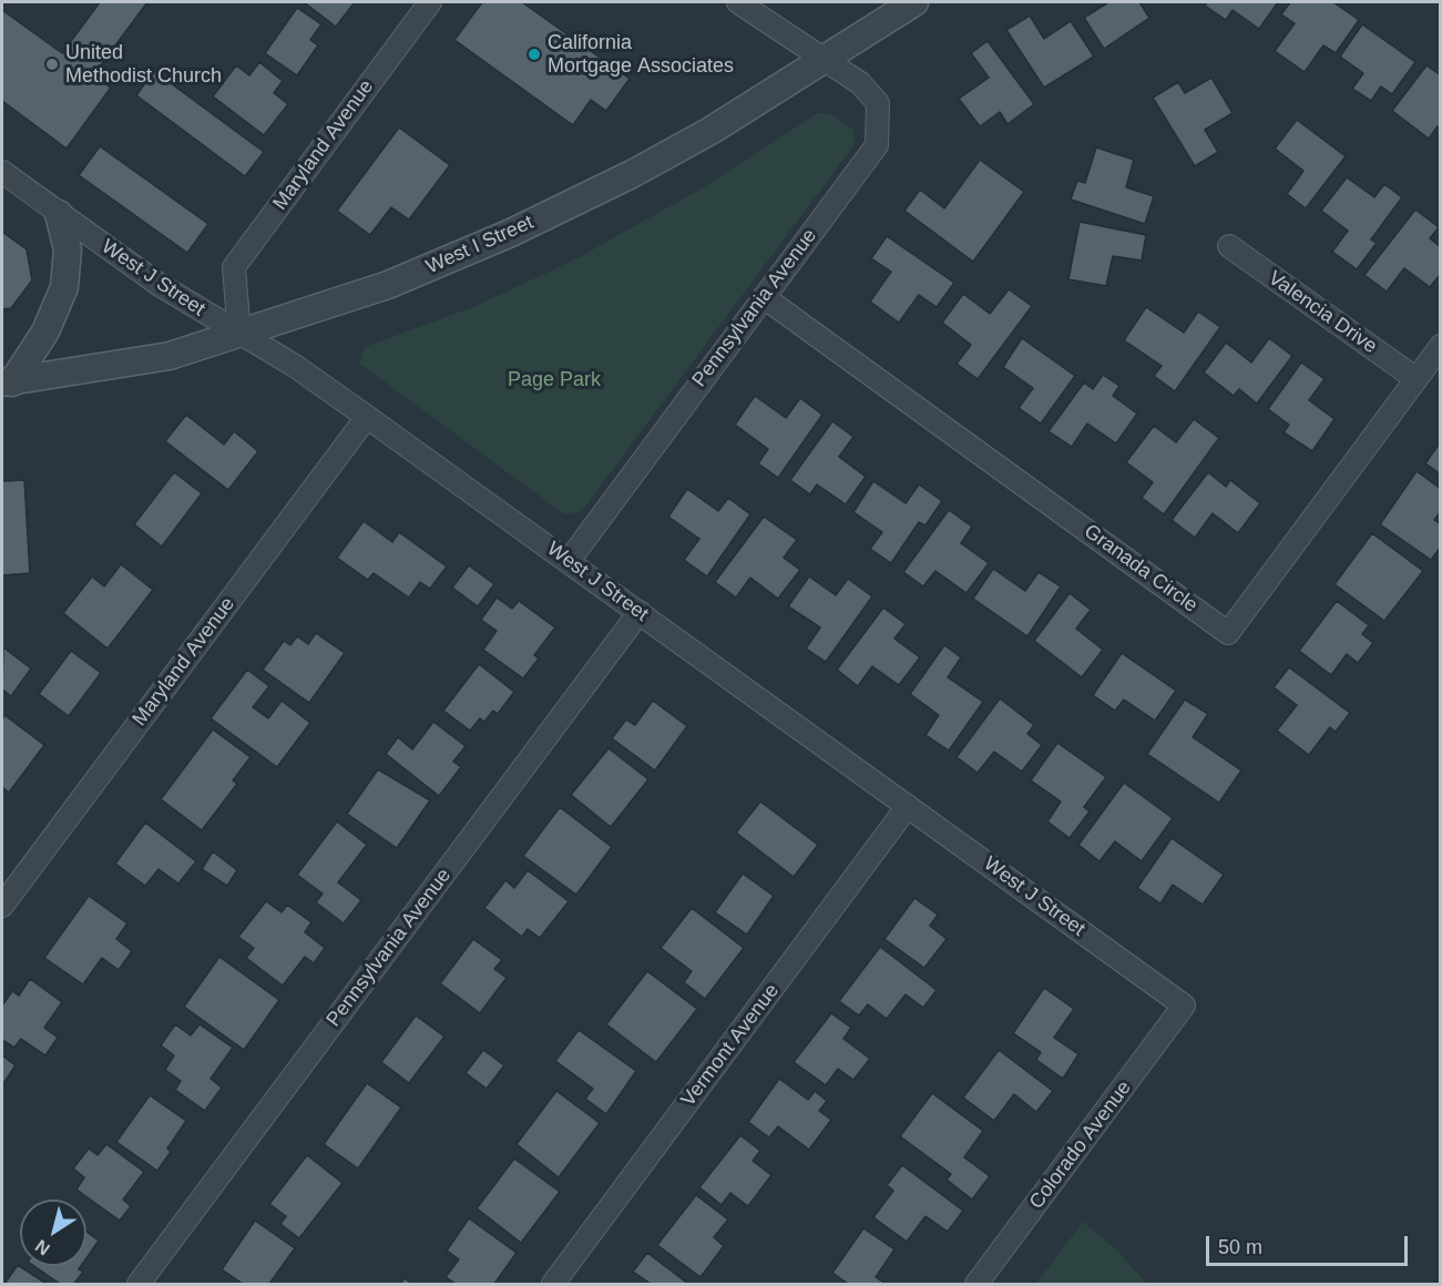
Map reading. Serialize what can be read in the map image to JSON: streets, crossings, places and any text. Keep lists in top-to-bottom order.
{
  "streets": {
    "street": [
      "Maryland Avenue",
      "West I Street",
      "West J Street",
      "Pennsylvania Avenue",
      "Valencia Drive",
      "Granada Circle",
      "Vermont Avenue",
      "Colorado Avenue"
    ]
  },
  "crossings": [
    ["Maryland Avenue", "West I Street"],
    ["Maryland Avenue", "West J Street"],
    ["West I Street", "West J Street"],
    ["West I Street", "Pennsylvania Avenue"],
    ["West J Street", "Pennsylvania Avenue"],
    ["West J Street", "Vermont Avenue"],
    ["West J Street", "Colorado Avenue"],
    ["Pennsylvania Avenue", "Granada Circle"],
    ["Valencia Drive", "Granada Circle"]
  ],
  "parks": ["Page Park"],
  "places": ["California Mortgage Associates", "United Methodist Church"],
  "scale_bar": "50 m",
  "north": "bottom left"
}
